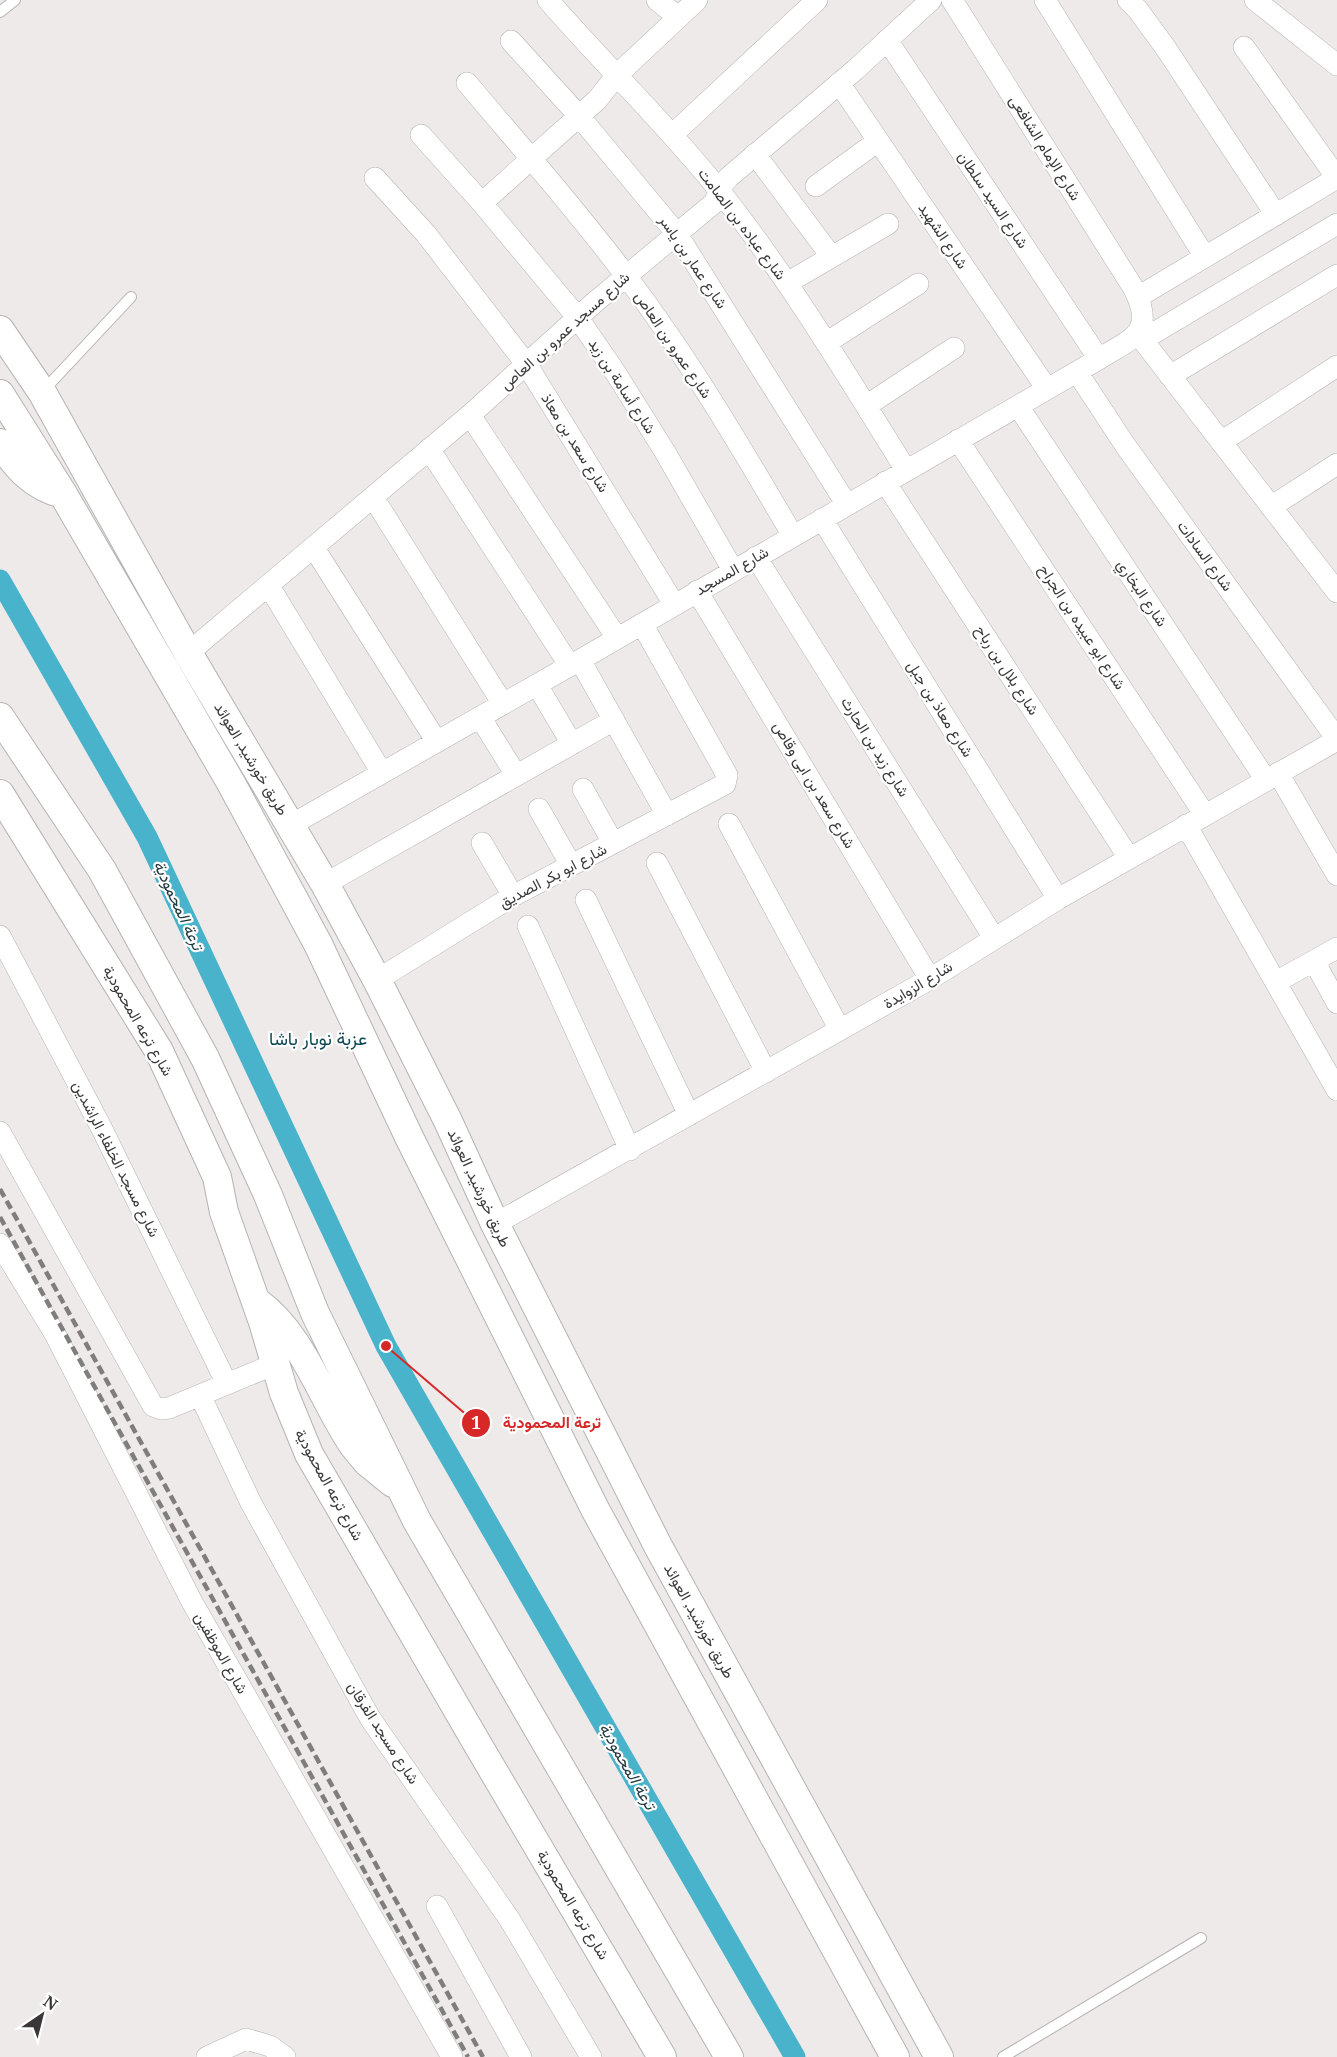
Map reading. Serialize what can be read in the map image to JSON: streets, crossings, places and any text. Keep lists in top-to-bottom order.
{
  "streets": {
    "main road": ["طريق خورشيد, العوائد", "شارع ترعه المحمودية"],
    "street": [
      "شارع الإمام الشافعى",
      "شارع السيد سلطان",
      "شارع عباده بن الصامت",
      "شارع الشهيد",
      "شارع عمار بن ياسر",
      "شارع مسجد عمرو بن العاص",
      "شارع عمرو بن العاص",
      "شارع أسامة بن زيد",
      "شارع سعد بن معاذ",
      "شارع السادات",
      "شارع المسجد",
      "شارع البخاري",
      "شارع ابو عبيده بن الجراح",
      "شارع بلال بن رباح",
      "شارع معاذ بن جبل",
      "شارع زيد بن الحارث",
      "شارع سعد بن ابى وقاص",
      "شارع ابو بكر الصديق",
      "شارع الزوايدة",
      "شارع مسجد الخلفاء الراشدين",
      "شارع الموظفين",
      "شارع مسجد الفرقان"
    ]
  },
  "crossings": [
    ["شارع السيد سلطان", "شارع مسجد عمرو بن العاص"],
    ["شارع السيد سلطان", "شارع المسجد"],
    ["شارع عباده بن الصامت", "شارع مسجد عمرو بن العاص"],
    ["شارع عباده بن الصامت", "شارع المسجد"],
    ["شارع الشهيد", "شارع مسجد عمرو بن العاص"],
    ["شارع الشهيد", "شارع المسجد"],
    ["شارع عمار بن ياسر", "شارع مسجد عمرو بن العاص"],
    ["شارع عمار بن ياسر", "شارع المسجد"],
    ["شارع مسجد عمرو بن العاص", "شارع عمرو بن العاص"],
    ["شارع مسجد عمرو بن العاص", "شارع أسامة بن زيد"],
    ["شارع مسجد عمرو بن العاص", "شارع سعد بن معاذ"],
    ["شارع مسجد عمرو بن العاص", "طريق خورشيد, العوائد"],
    ["شارع عمرو بن العاص", "شارع المسجد"],
    ["شارع أسامة بن زيد", "شارع المسجد"],
    ["شارع سعد بن معاذ", "شارع المسجد"],
    ["شارع السادات", "شارع المسجد"],
    ["شارع السادات", "شارع الزوايدة"],
    ["شارع المسجد", "شارع البخاري"],
    ["شارع المسجد", "شارع ابو عبيده بن الجراح"],
    ["شارع المسجد", "شارع بلال بن رباح"],
    ["شارع المسجد", "شارع معاذ بن جبل"],
    ["شارع المسجد", "شارع زيد بن الحارث"],
    ["شارع المسجد", "طريق خورشيد, العوائد"],
    ["شارع المسجد", "شارع سعد بن ابى وقاص"],
    ["شارع المسجد", "شارع ابو بكر الصديق"],
    ["شارع البخاري", "شارع الزوايدة"],
    ["شارع ابو عبيده بن الجراح", "شارع الزوايدة"],
    ["شارع بلال بن رباح", "شارع الزوايدة"],
    ["شارع معاذ بن جبل", "شارع الزوايدة"],
    ["شارع زيد بن الحارث", "شارع الزوايدة"],
    ["طريق خورشيد, العوائد", "شارع ابو بكر الصديق"],
    ["طريق خورشيد, العوائد", "شارع الزوايدة"],
    ["شارع سعد بن ابى وقاص", "شارع الزوايدة"]
  ],
  "districts": ["عزبة نوبار باشا"],
  "water": ["ترعة المحمودية"],
  "places": ["ترعة المحمودية"],
  "north": "top right"
}
